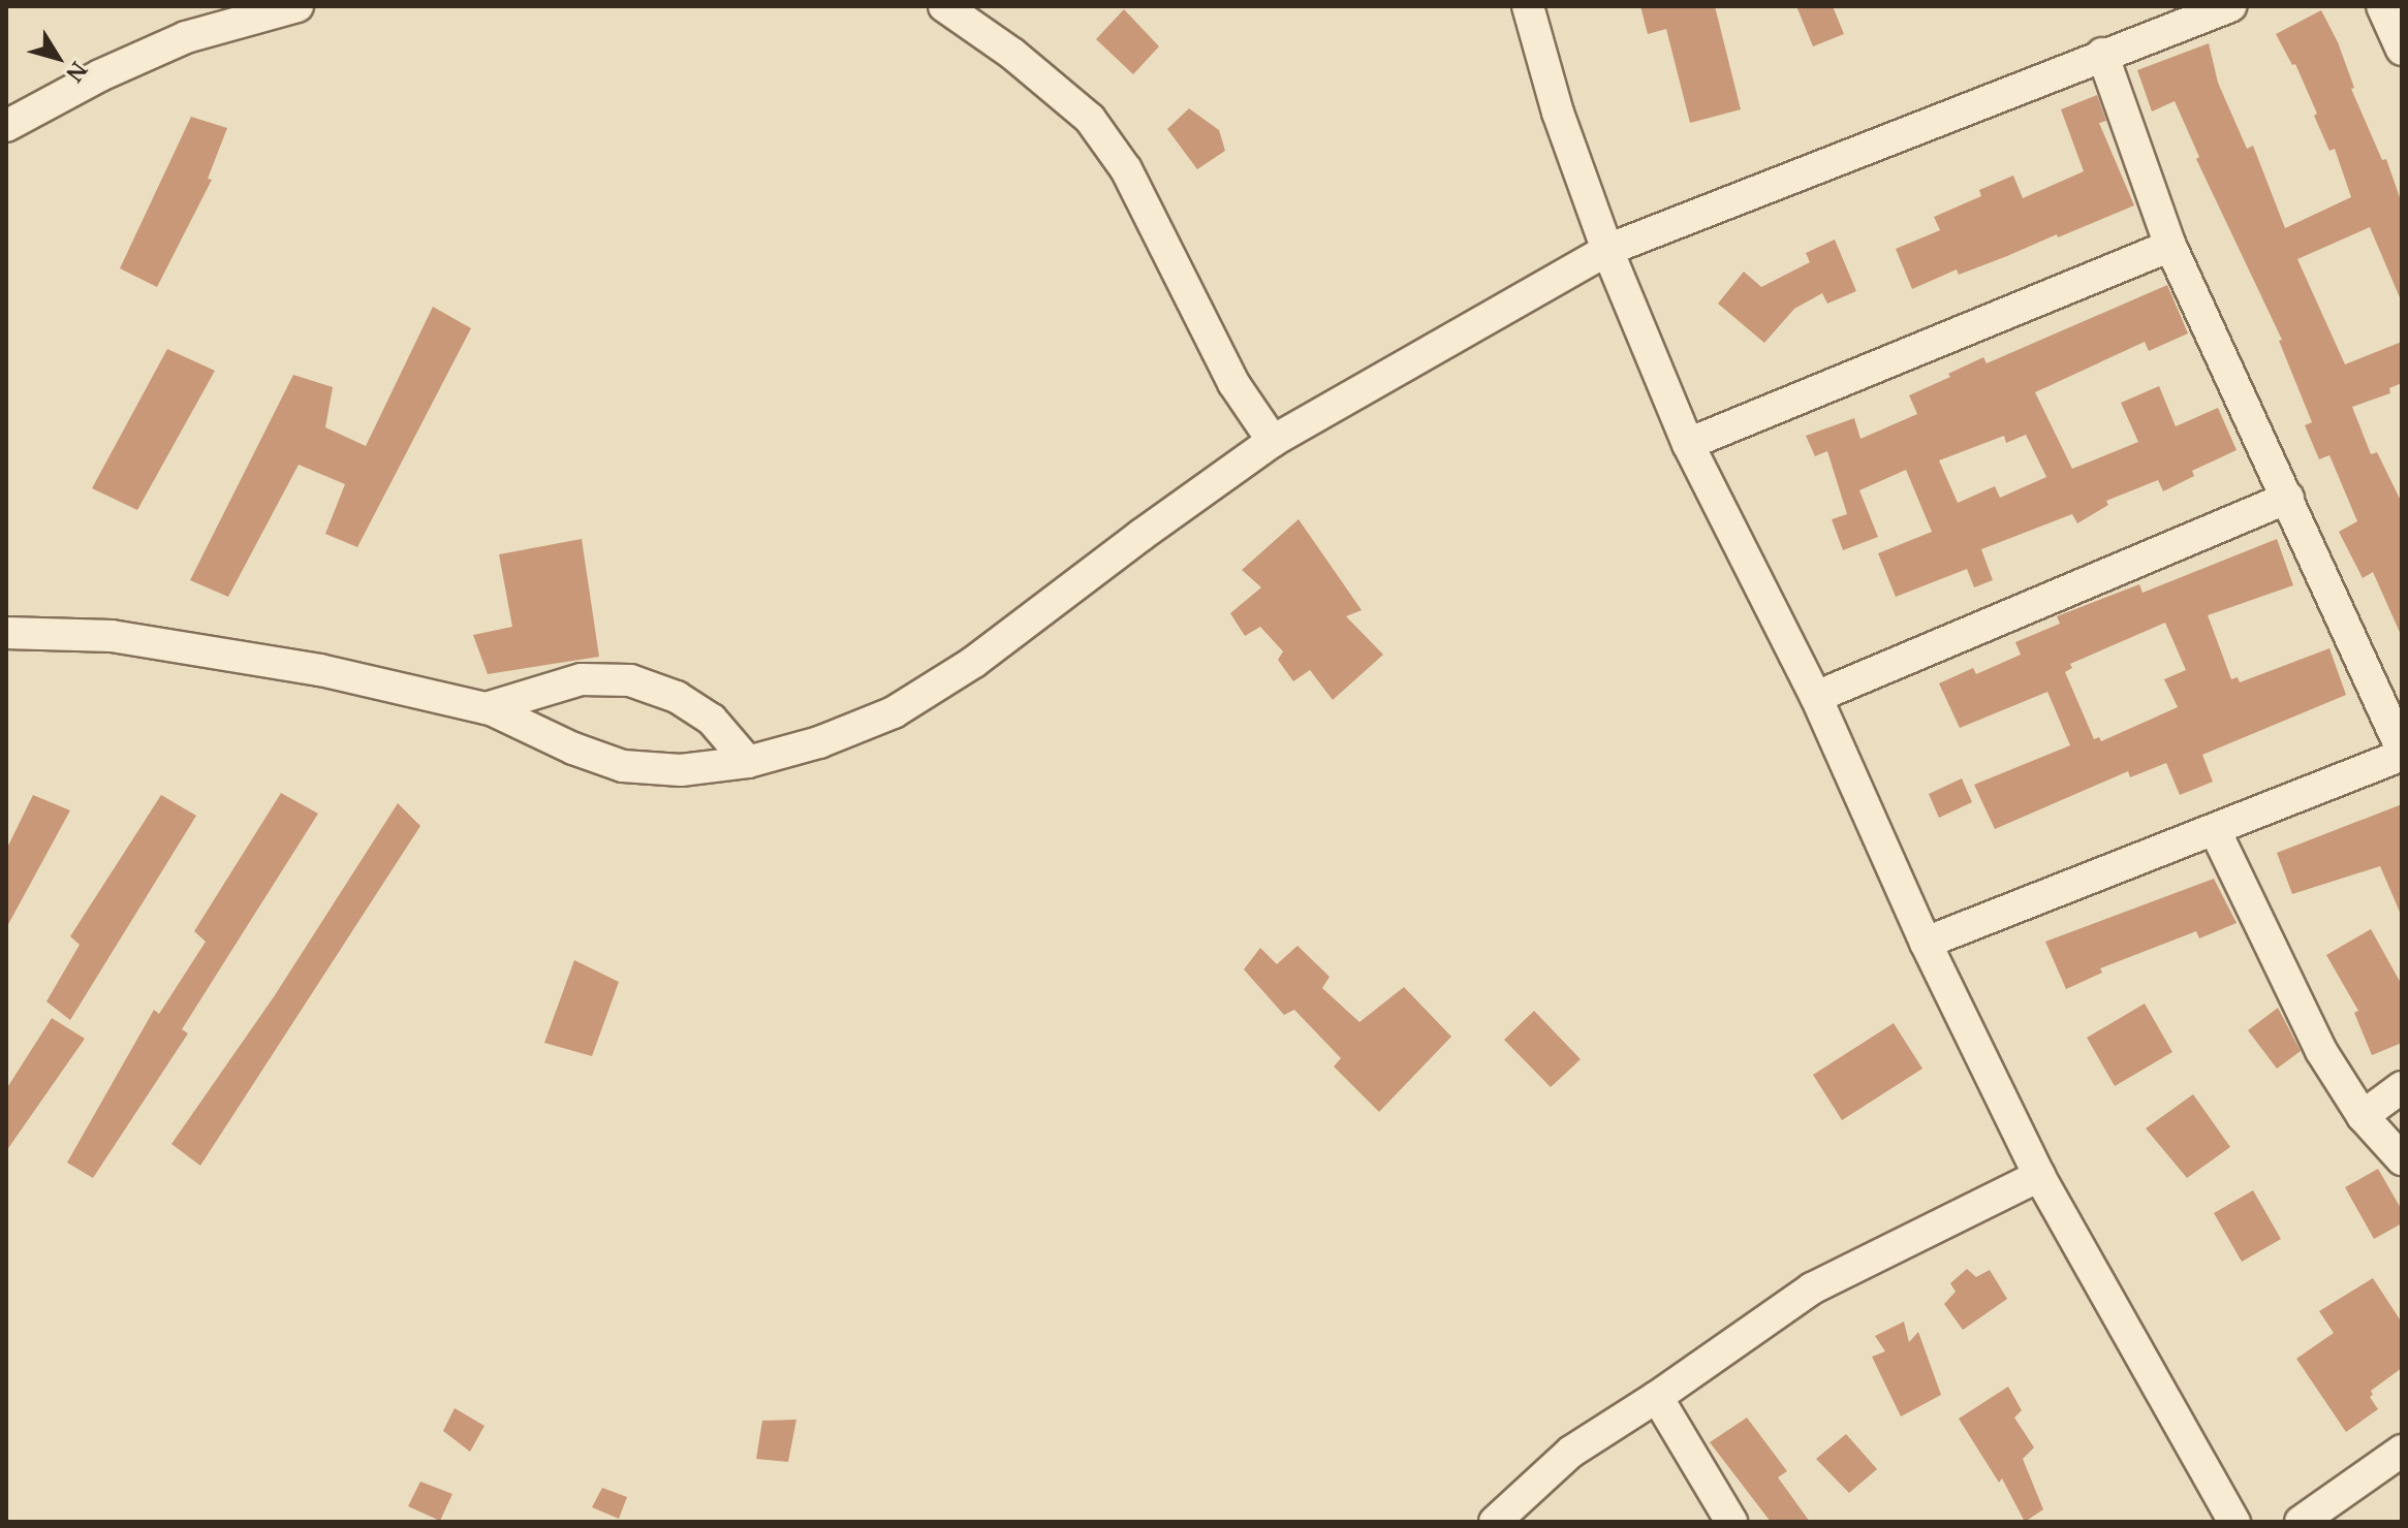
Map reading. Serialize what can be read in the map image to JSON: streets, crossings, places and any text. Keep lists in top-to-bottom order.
{
  "north": "bottom right"
}
